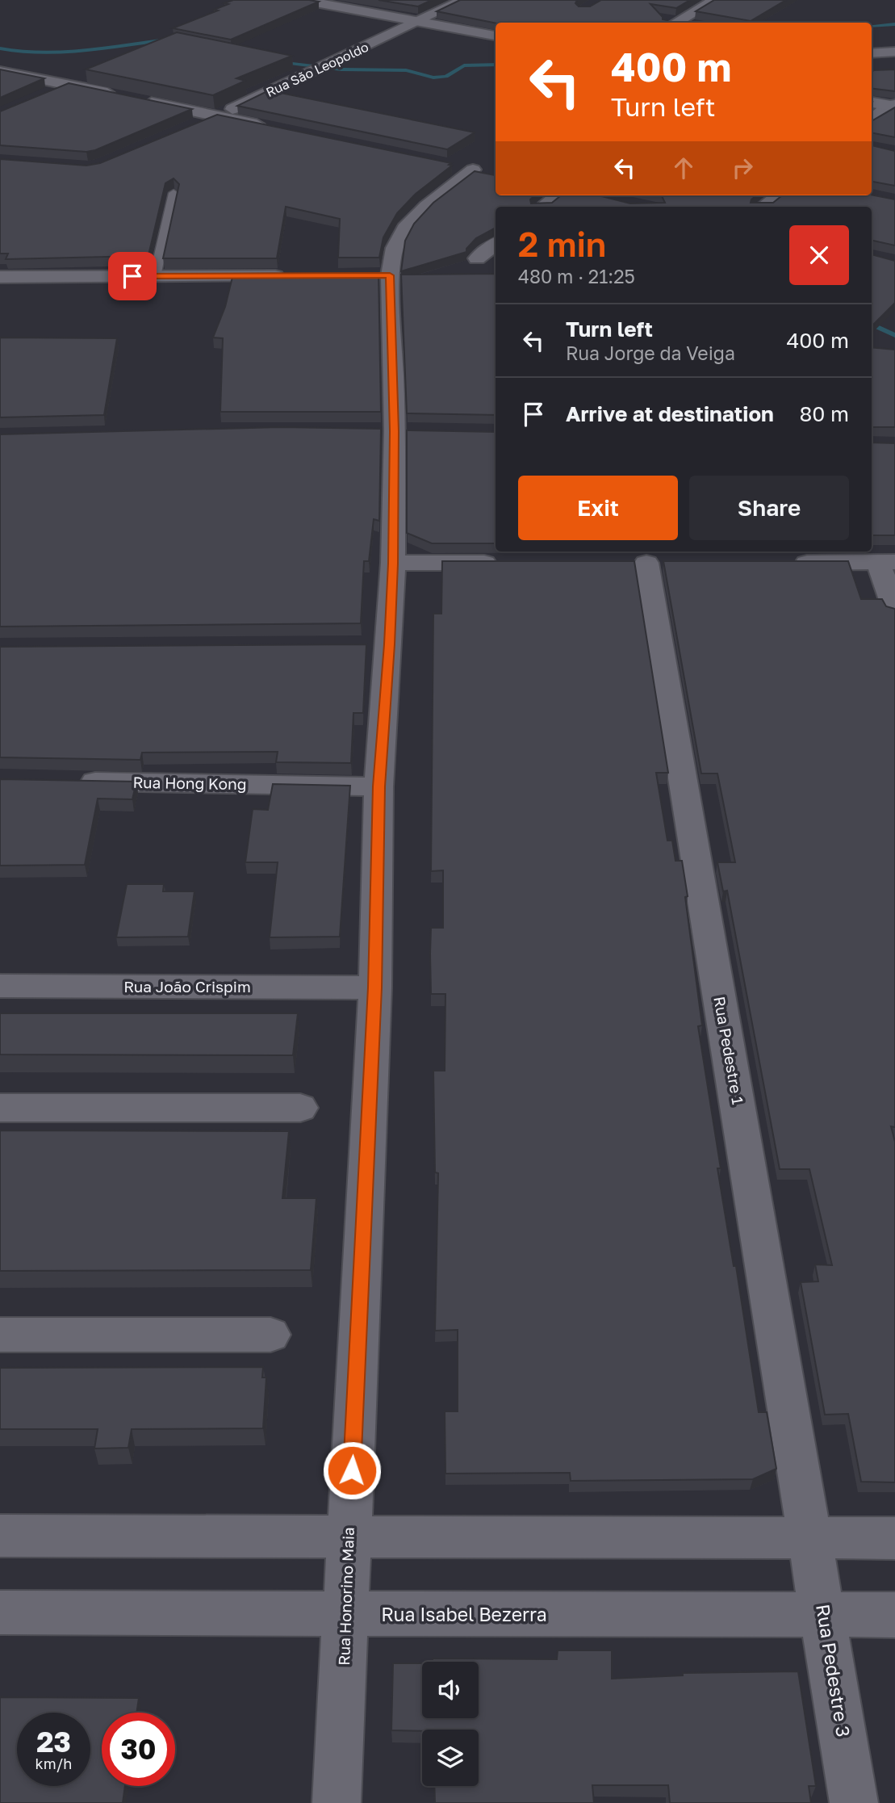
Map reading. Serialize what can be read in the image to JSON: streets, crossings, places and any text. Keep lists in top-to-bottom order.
{
  "streets": {
    "street": [
      "Rua São Leopoldo",
      "Rua Hong Kong",
      "Rua João Crispim",
      "Rua Pedestre 1",
      "Rua Honorino Maia",
      "Rua Isabel Bezerra",
      "Rua Pedestre 3"
    ]
  },
  "crossings": [
    ["Rua Hong Kong", "Rua Honorino Maia"],
    ["Rua João Crispim", "Rua Honorino Maia"],
    ["Rua Pedestre 1", "Rua Pedestre 3"],
    ["Rua Honorino Maia", "Rua Isabel Bezerra"],
    ["Rua Isabel Bezerra", "Rua Pedestre 3"]
  ],
  "page": {
    "turn": ["400 m", "Turn left"],
    "heading": ["2 min", "480 m · 21:25"],
    "list": [
      {
        "name": "Turn left",
        "note": "Rua Jorge da Veiga",
        "value": "400 m"
      },
      {
        "name": "Arrive at destination",
        "value": "80 m"
      }
    ],
    "buttons": ["Exit", "Share"],
    "speed": "23 km/h",
    "limit": "30"
  }
}
